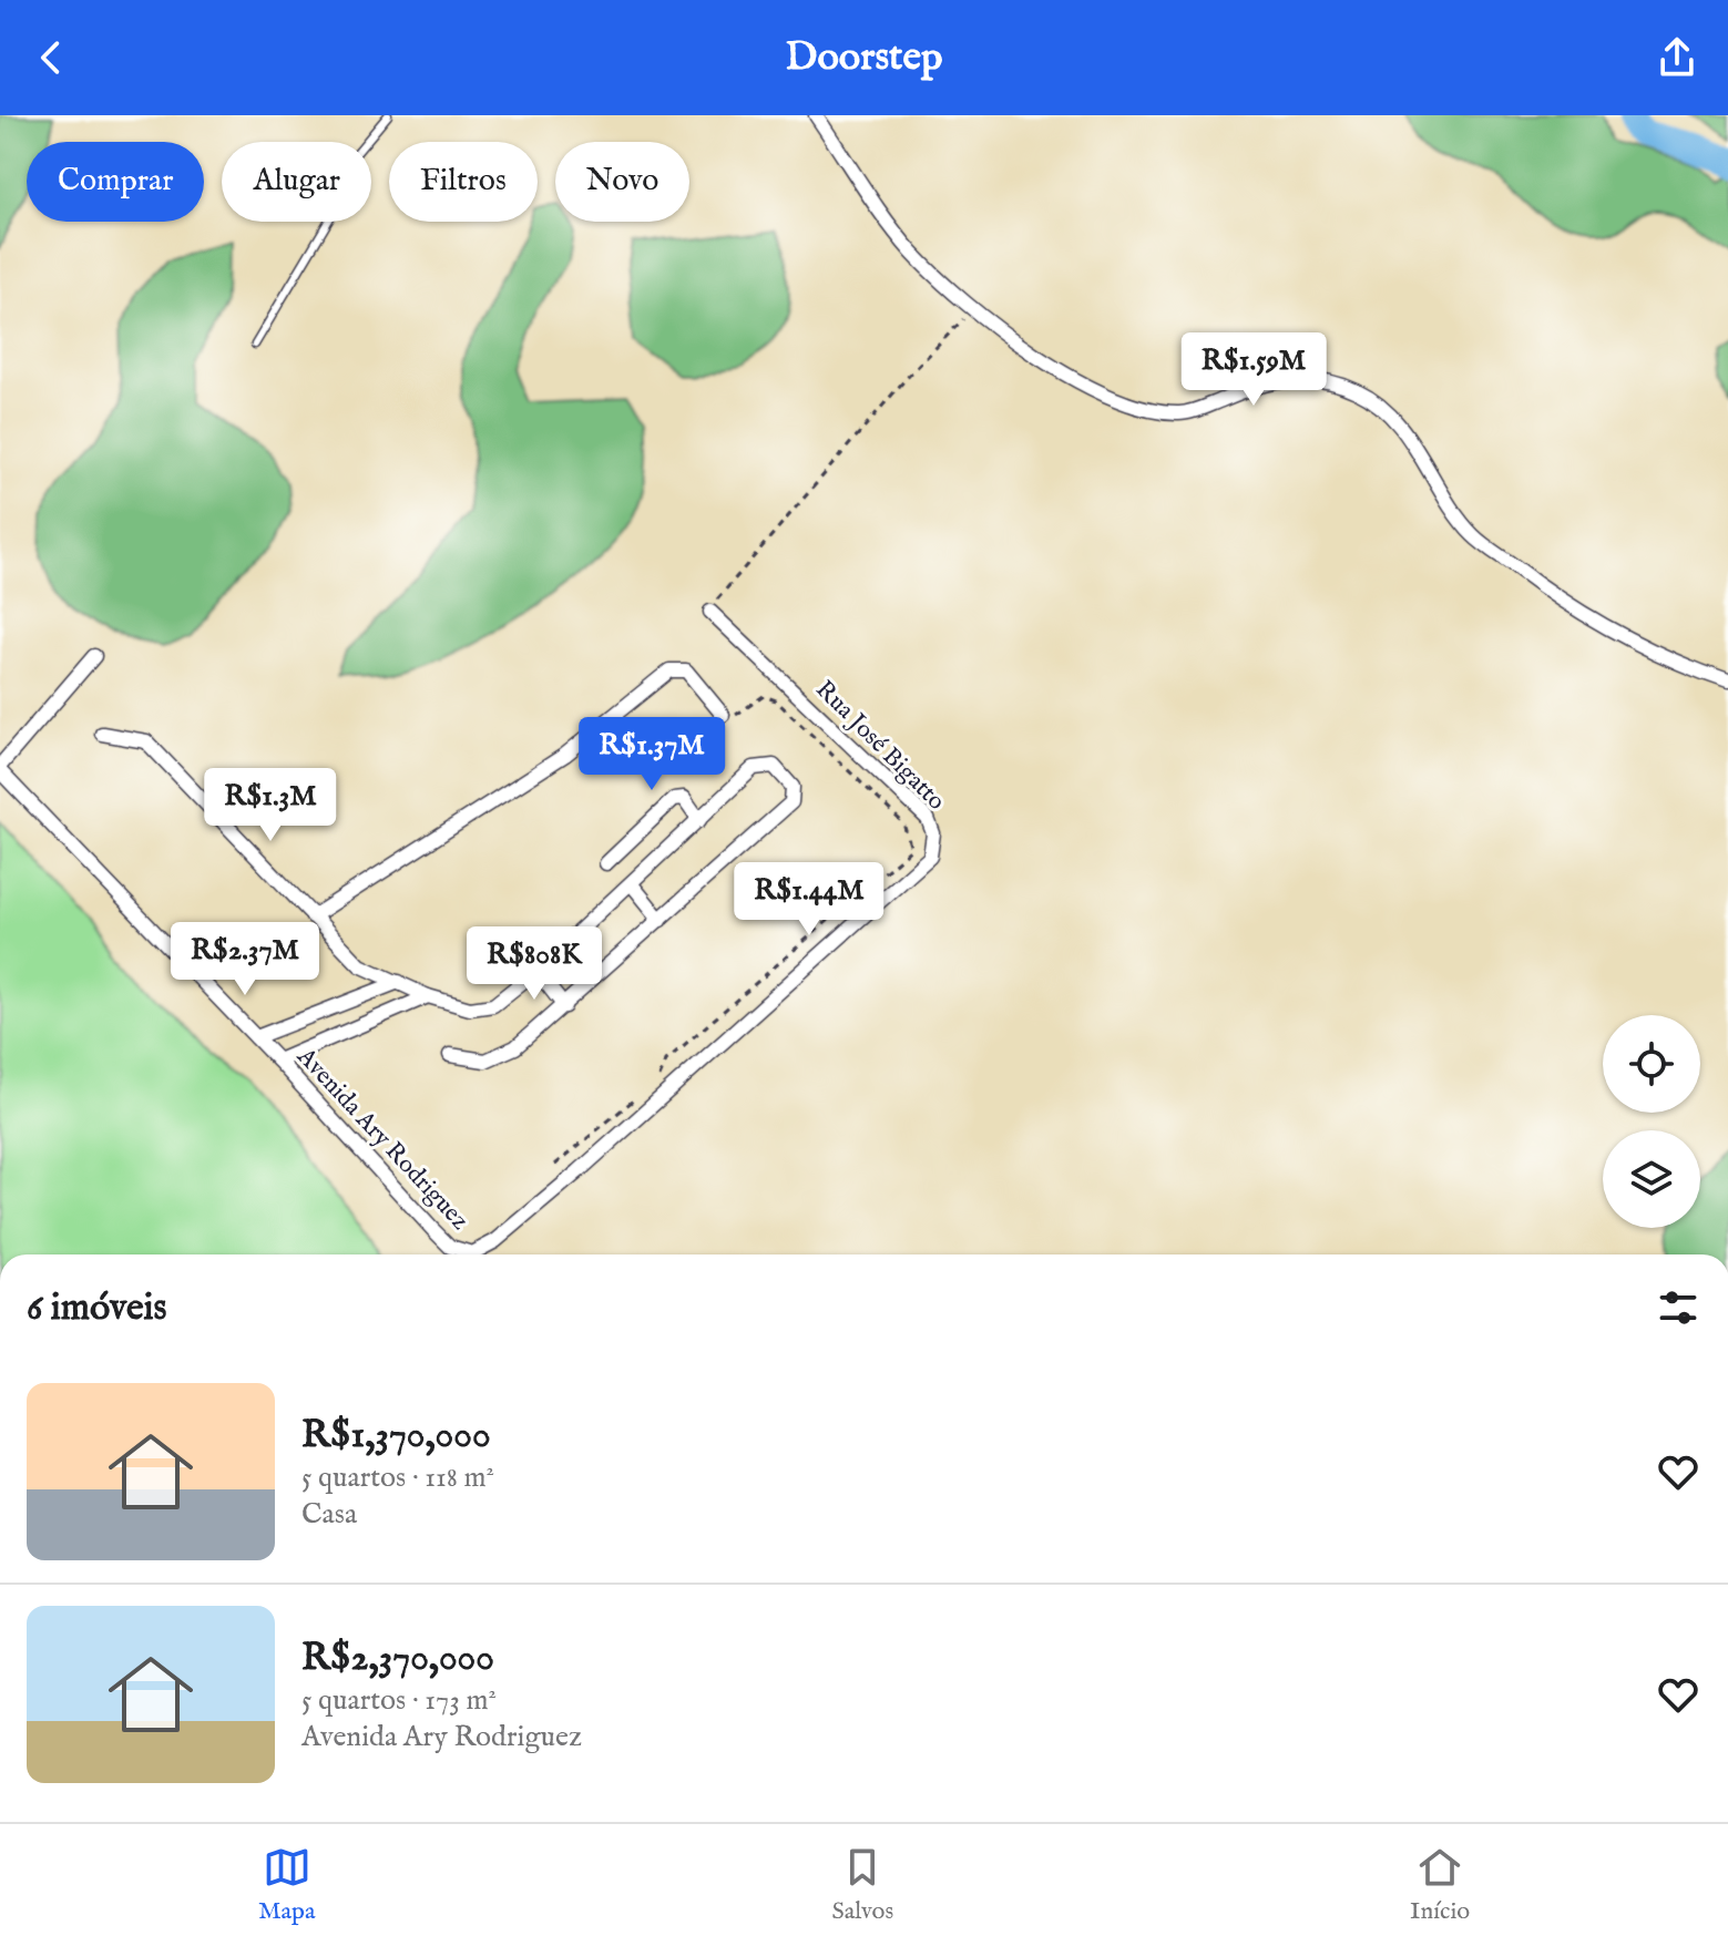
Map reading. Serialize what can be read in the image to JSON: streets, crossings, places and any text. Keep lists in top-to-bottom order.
{
  "streets": {
    "street": ["Rua José Bigatto", "Avenida Ary Rodriguez"]
  },
  "crossings": [
    ["Rua José Bigatto", "Avenida Ary Rodriguez"]
  ],
  "page": {
    "header": "Doorstep",
    "chip": [
      "Comprar",
      "Alugar",
      "Filtros",
      "Novo"
    ],
    "price": [
      "R$1.59M",
      "R$1.37M",
      "R$1.3M",
      "R$1.44M",
      "R$2.37M",
      "R$808K"
    ],
    "heading": "6 imóveis",
    "list": [
      {
        "name": "R$1,370,000",
        "note": "5 quartos · 118 m² · Casa"
      },
      {
        "name": "R$2,370,000",
        "note": "5 quartos · 173 m² · Avenida Ary Rodriguez"
      }
    ],
    "tabs": ["Mapa", "Salvos", "Início"]
  }
}
